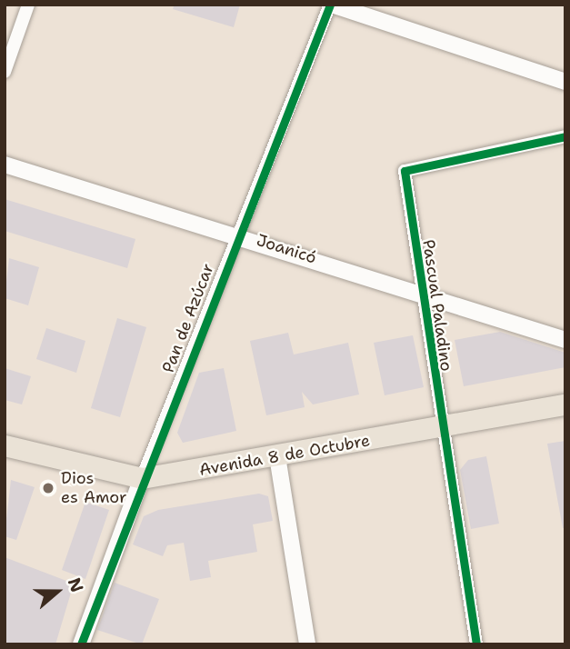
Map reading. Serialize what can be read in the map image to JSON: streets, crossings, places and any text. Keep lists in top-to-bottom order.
{
  "streets": {
    "main road": ["Avenida 8 de Octubre"],
    "street": ["Joanicó", "Pascual Paladino", "Pan de Azúcar"]
  },
  "crossings": [
    ["Joanicó", "Pascual Paladino"],
    ["Joanicó", "Pan de Azúcar"],
    ["Pascual Paladino", "Avenida 8 de Octubre"],
    ["Pan de Azúcar", "Avenida 8 de Octubre"]
  ],
  "places": ["Dios es Amor"],
  "north": "right"
}
